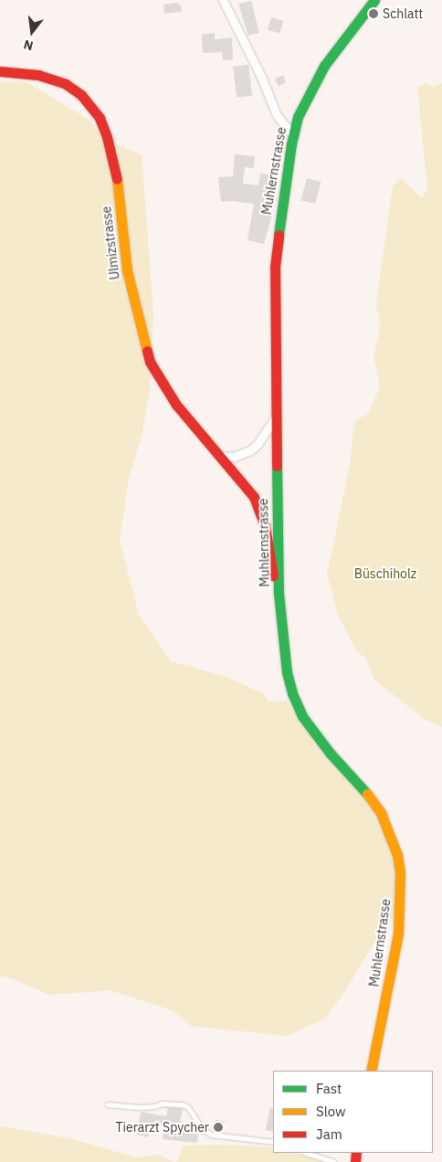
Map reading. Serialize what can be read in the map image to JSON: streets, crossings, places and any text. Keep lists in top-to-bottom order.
{
  "streets": {
    "street": ["Muhlernstrasse", "Ulmizstrasse"]
  },
  "crossings": [
    ["Muhlernstrasse", "Ulmizstrasse"]
  ],
  "parks": ["Büschiholz"],
  "places": ["Schlatt", "Tierarzt Spycher"],
  "legend": ["Fast", "Slow", "Jam"],
  "north": "bottom"
}
